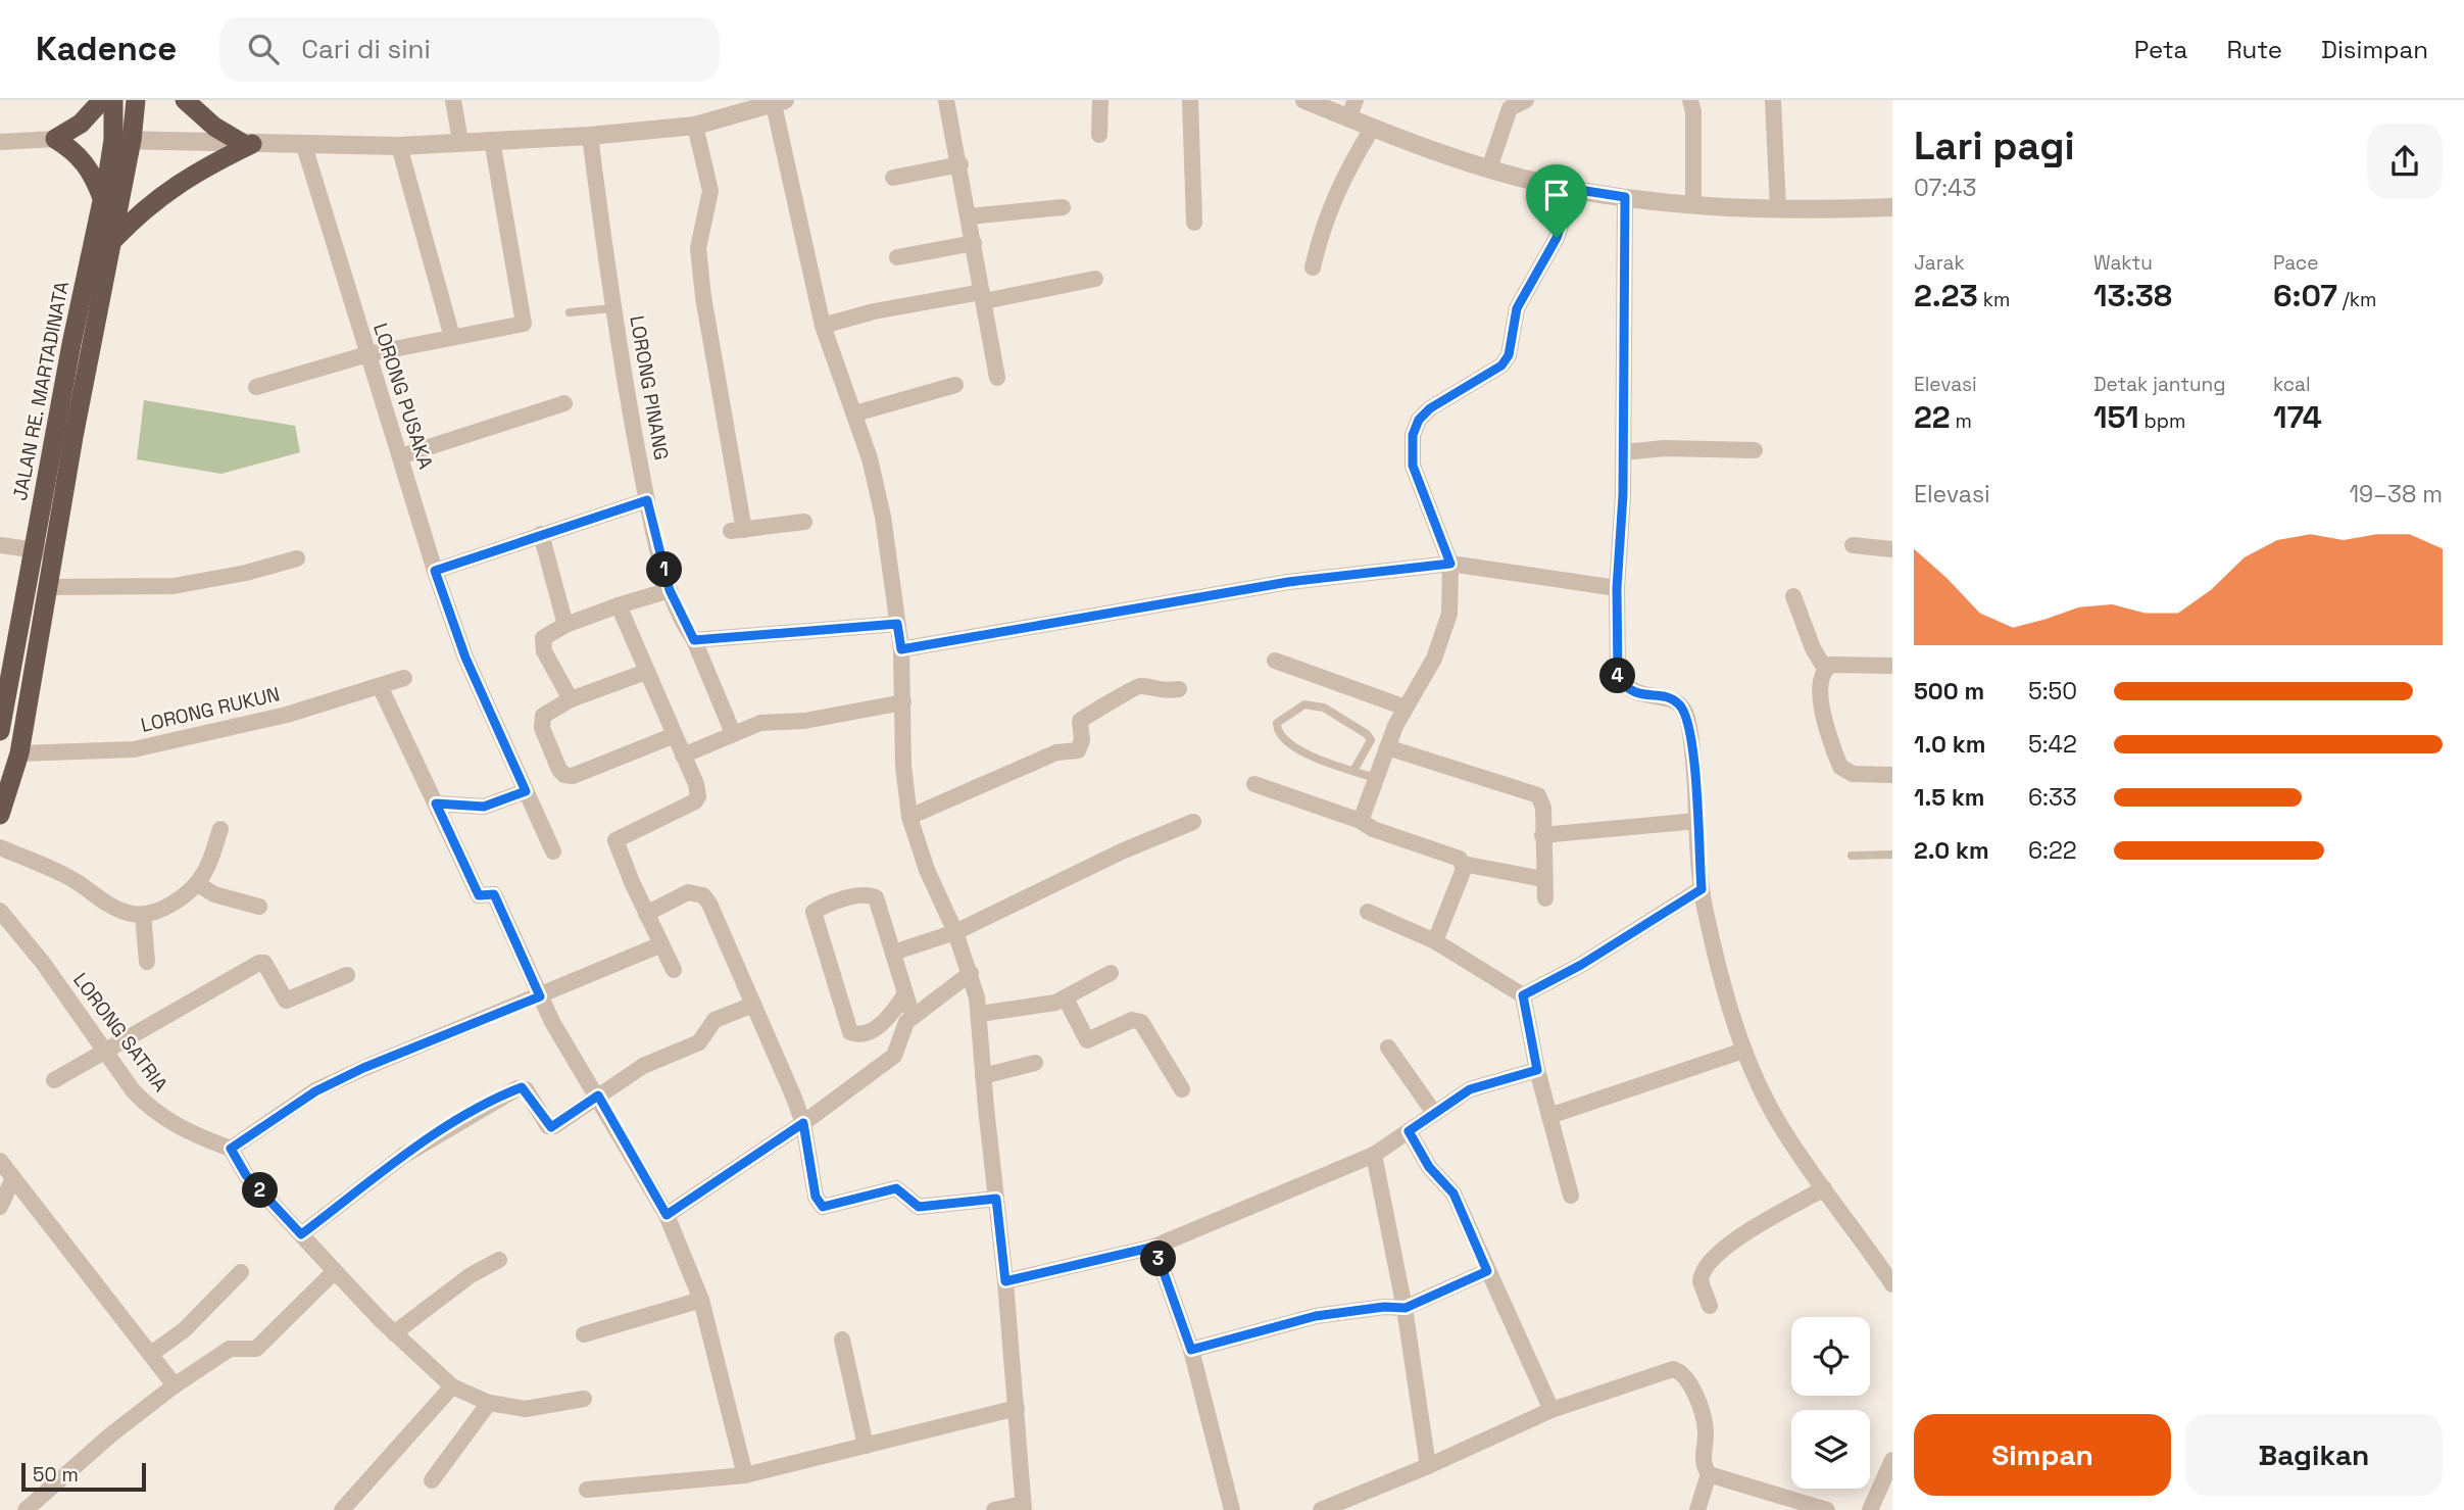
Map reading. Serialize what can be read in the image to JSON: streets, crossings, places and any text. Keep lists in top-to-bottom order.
{
  "streets": {
    "highway": ["JALAN RE. MARTADINATA"],
    "street": [
      "LORONG PINANG",
      "LORONG PUSAKA",
      "LORONG RUKUN",
      "LORONG SATRIA"
    ]
  },
  "scale_bar": "50 m",
  "page": {
    "header": "Kadence",
    "search": "Cari di sini",
    "nav": ["Peta", "Rute", "Disimpan"],
    "heading": ["Lari pagi", "07:43"],
    "stats": [
      ["Jarak", "2.23 km"],
      ["Waktu", "13:38"],
      ["Pace", "6:07 /km"],
      ["Elevasi", "22 m"],
      ["Detak jantung", "151 bpm"],
      ["kcal", "174"]
    ],
    "chart": ["Elevasi", "19–38 m"],
    "pins": [
      "1",
      "4",
      "2",
      "3"
    ],
    "list": [
      {
        "name": "500 m",
        "note": "5:50"
      },
      {
        "name": "1.0 km",
        "note": "5:42"
      },
      {
        "name": "1.5 km",
        "note": "6:33"
      },
      {
        "name": "2.0 km",
        "note": "6:22"
      }
    ],
    "buttons": ["Simpan", "Bagikan"],
    "scale": "50 m"
  }
}
